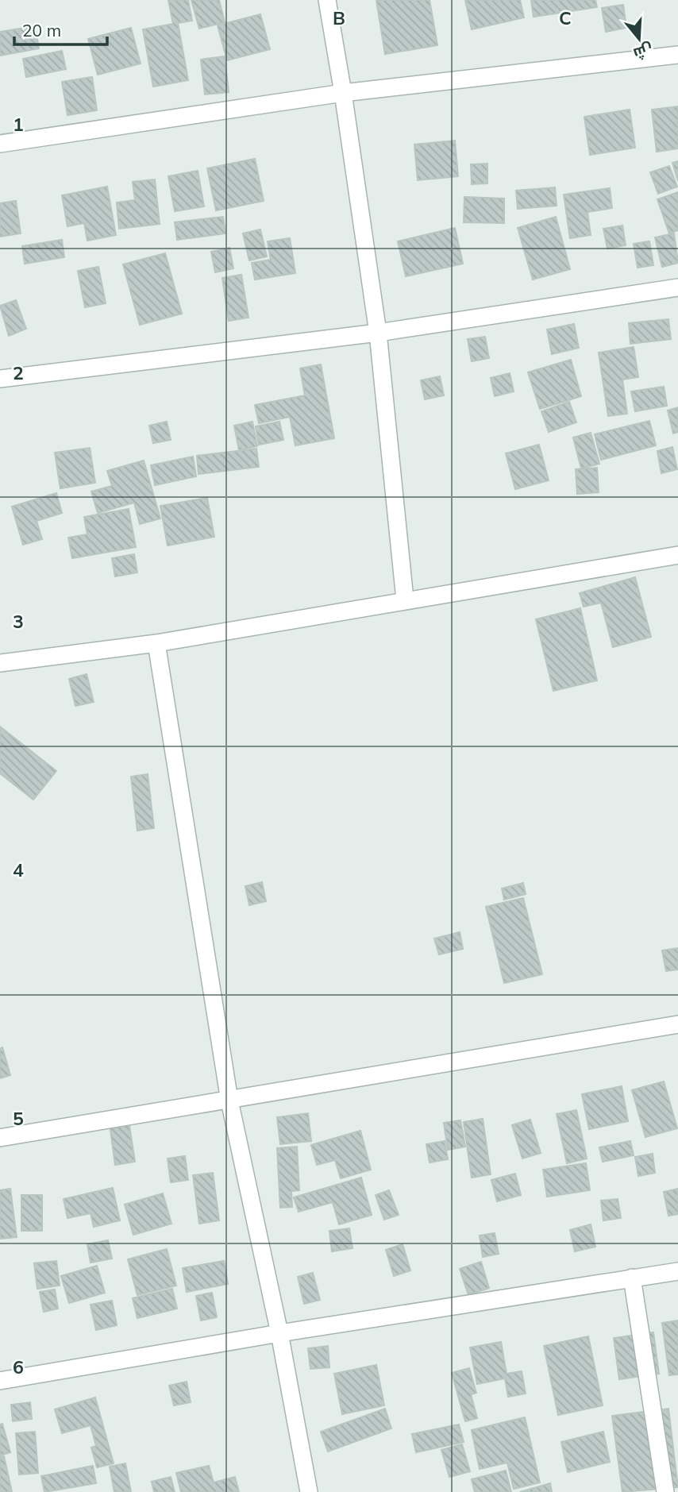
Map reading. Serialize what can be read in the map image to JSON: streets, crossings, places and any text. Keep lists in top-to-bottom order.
{
  "scale_bar": "20 m",
  "north": "bottom",
  "grid": {
    "columns": ["B", "C"],
    "rows": [
      "1",
      "2",
      "3",
      "4",
      "5",
      "6"
    ]
  }
}
